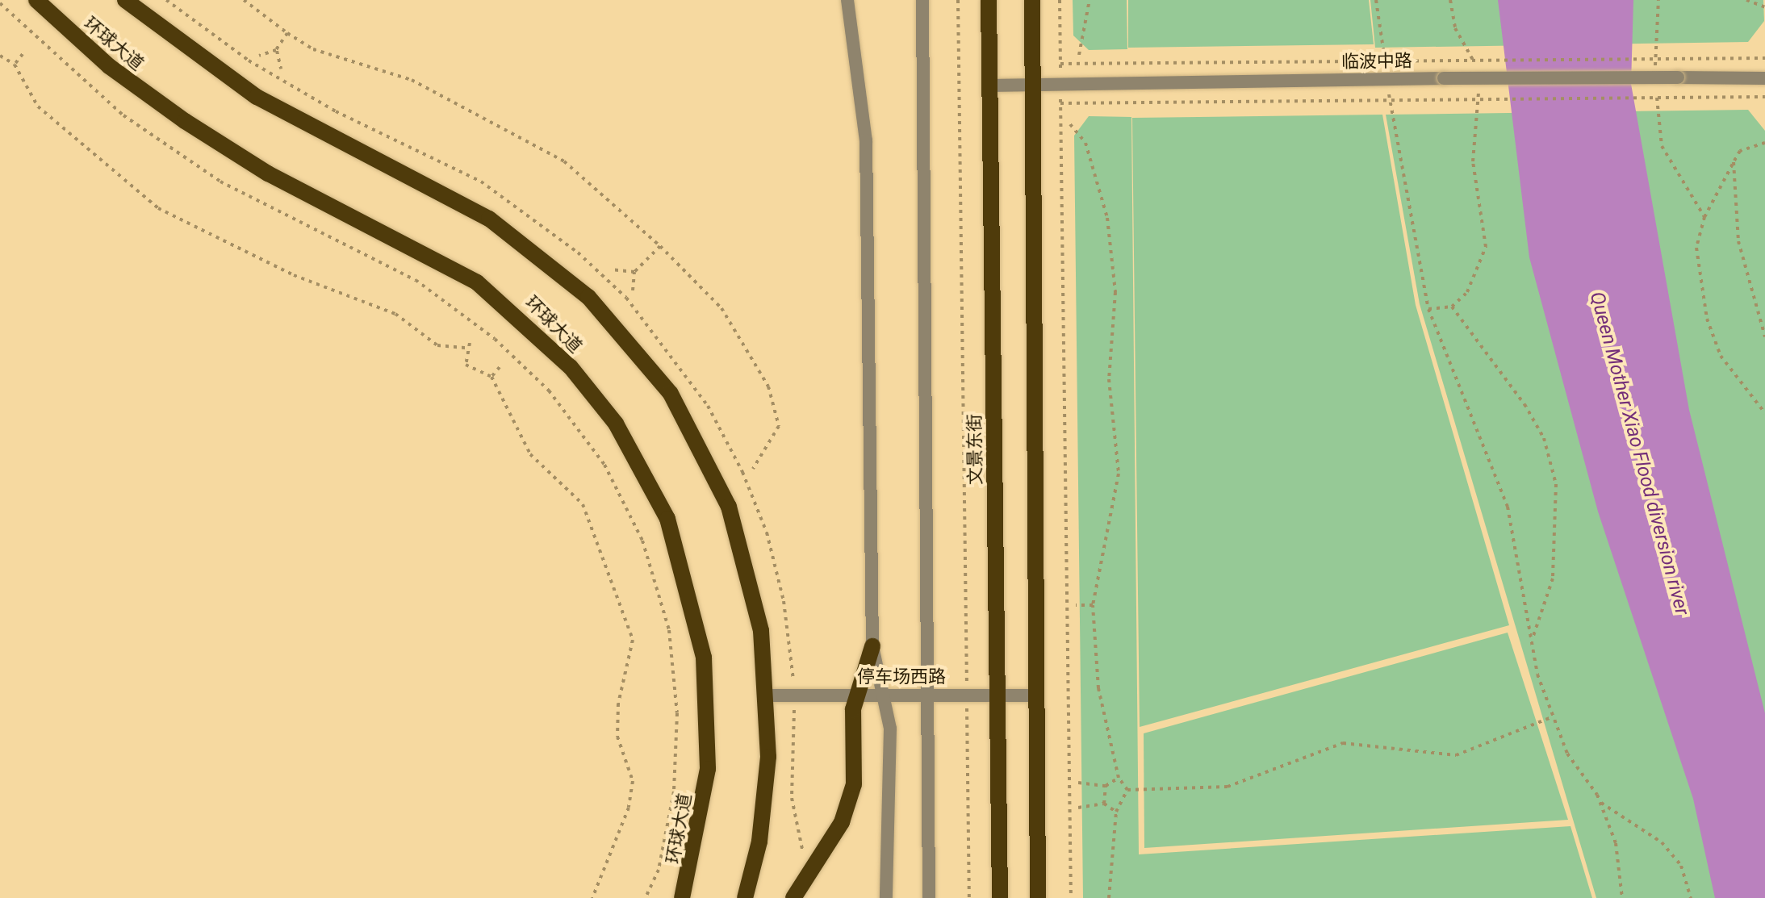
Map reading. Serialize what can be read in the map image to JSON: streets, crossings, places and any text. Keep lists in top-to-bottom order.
{
  "streets": {
    "main road": ["环球大道", "文景东街"],
    "street": ["临波中路", "停车场西路"]
  },
  "crossings": [
    ["临波中路", "文景东街"],
    ["文景东街", "停车场西路"]
  ],
  "water": ["Queen Mother Xiao Flood diversion river"]
}
